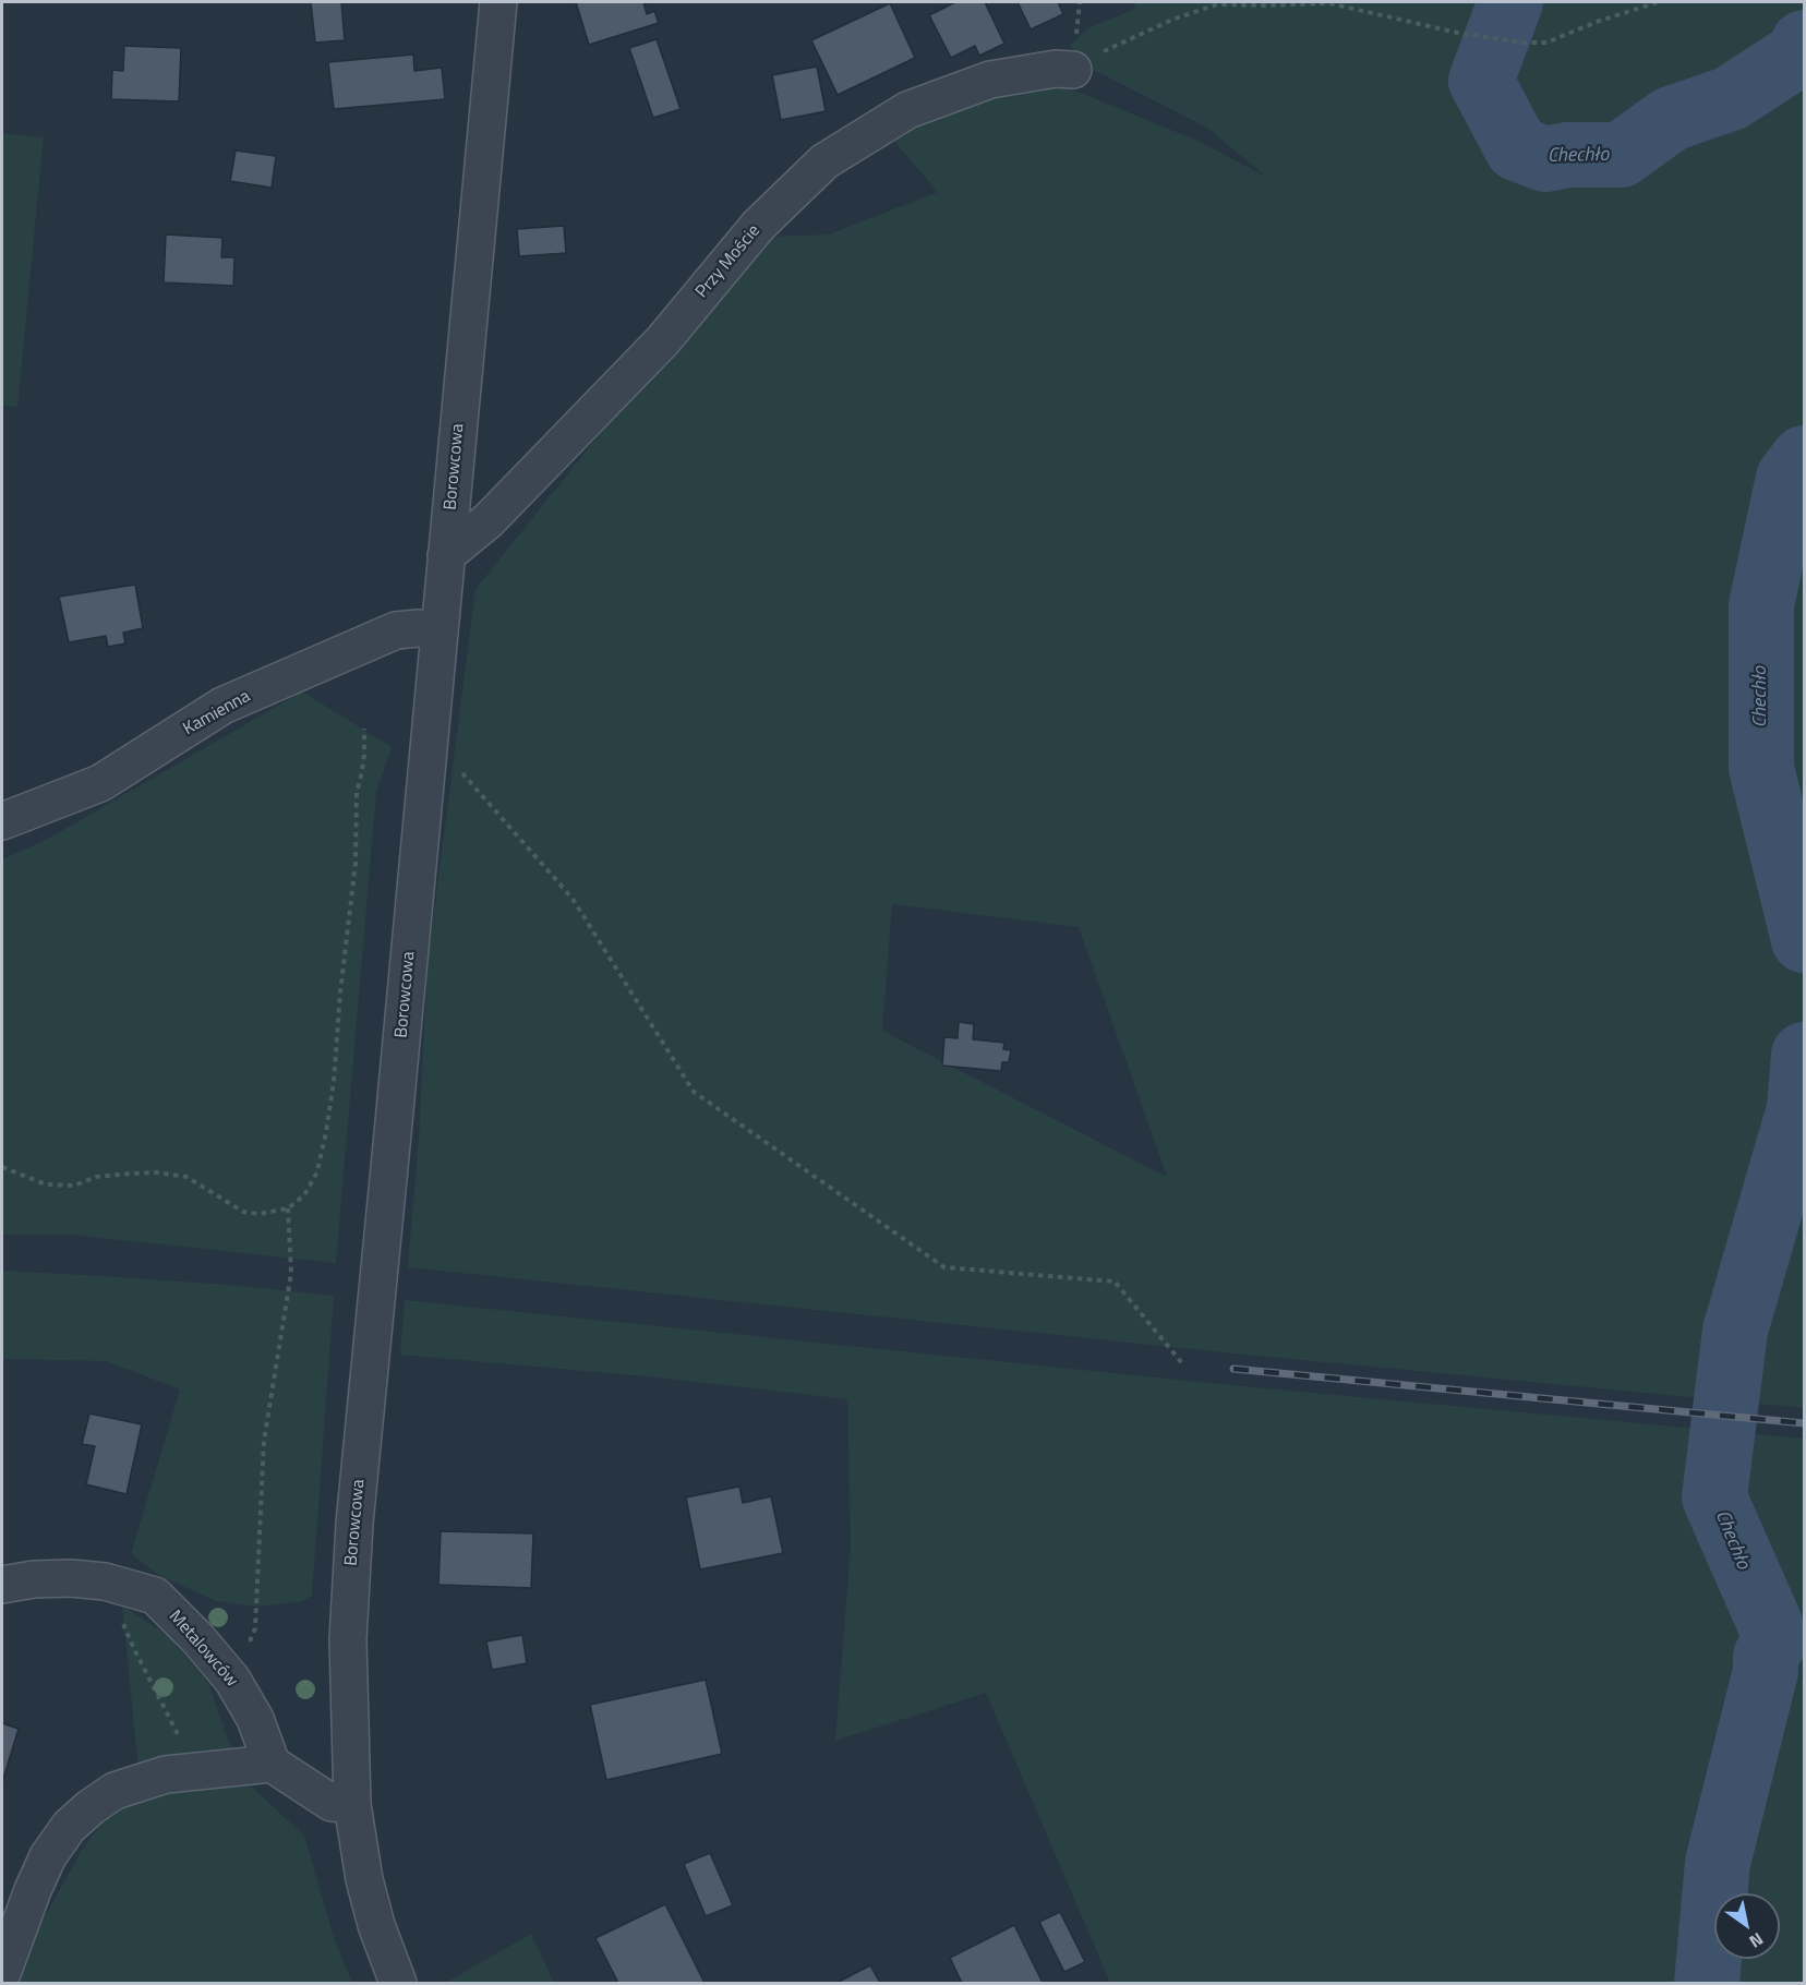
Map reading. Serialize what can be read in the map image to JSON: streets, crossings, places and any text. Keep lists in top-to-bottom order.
{
  "streets": {
    "street": [
      "Przy Moście",
      "Borowcowa",
      "Kamienna",
      "Metalowców"
    ]
  },
  "crossings": [
    ["Przy Moście", "Borowcowa"],
    ["Borowcowa", "Kamienna"]
  ],
  "water": ["Chechło"],
  "north": "bottom right"
}
